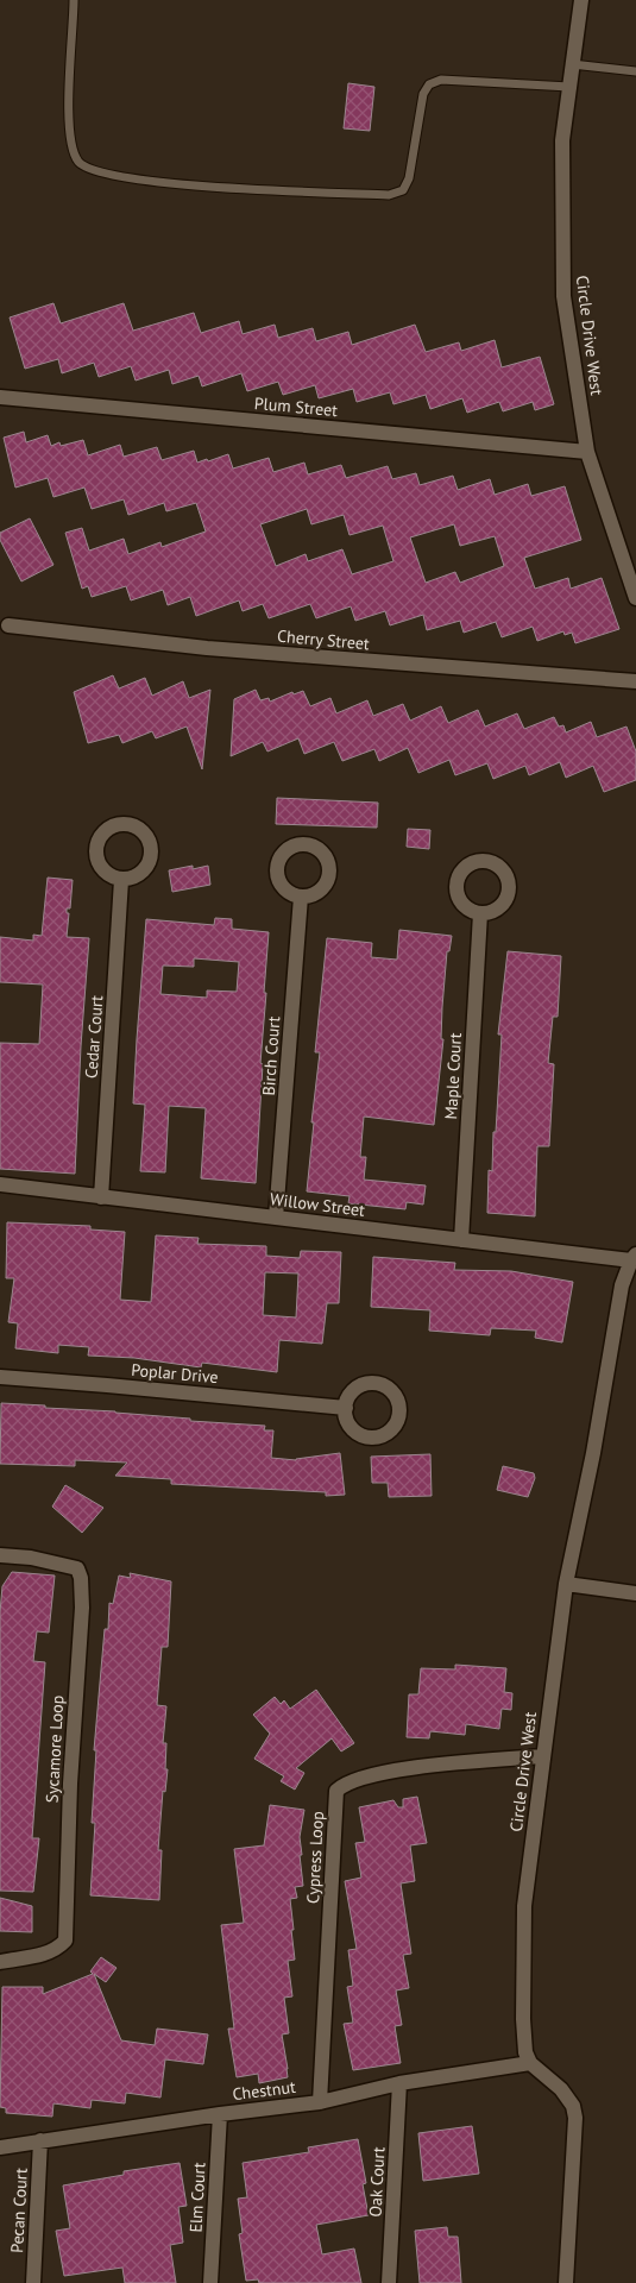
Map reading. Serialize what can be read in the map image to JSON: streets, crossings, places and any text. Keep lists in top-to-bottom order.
{
  "streets": {
    "street": [
      "Circle Drive West",
      "Plum Street",
      "Cherry Street",
      "Cedar Court",
      "Birch Court",
      "Maple Court",
      "Willow Street",
      "Poplar Drive",
      "Sycamore Loop",
      "Cypress Loop",
      "Chestnut",
      "Oak Court",
      "Elm Court",
      "Pecan Court"
    ]
  },
  "crossings": [
    ["Circle Drive West", "Plum Street"],
    ["Circle Drive West", "Willow Street"],
    ["Circle Drive West", "Cypress Loop"],
    ["Circle Drive West", "Chestnut"],
    ["Cedar Court", "Willow Street"],
    ["Birch Court", "Willow Street"],
    ["Maple Court", "Willow Street"],
    ["Cypress Loop", "Chestnut"],
    ["Chestnut", "Oak Court"],
    ["Chestnut", "Elm Court"],
    ["Chestnut", "Pecan Court"]
  ]
}
